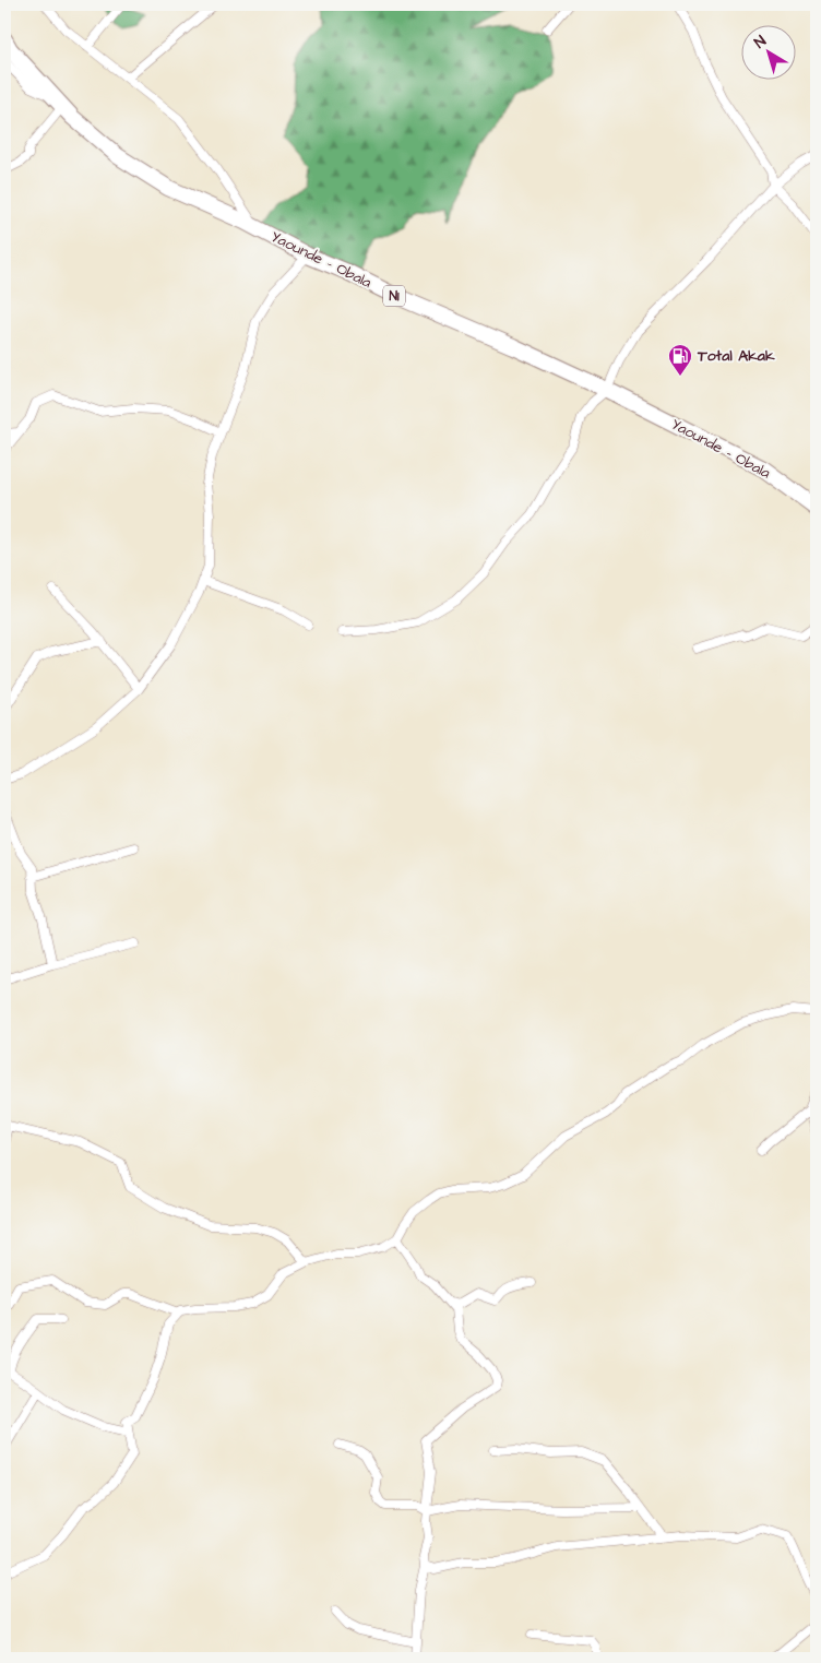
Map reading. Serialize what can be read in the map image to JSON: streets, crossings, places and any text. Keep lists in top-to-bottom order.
{
  "streets": {
    "highway": ["Yaounde - Obala", "N1"]
  },
  "places": {
    "fuel station": ["Total Akak"]
  },
  "north": "top left"
}
